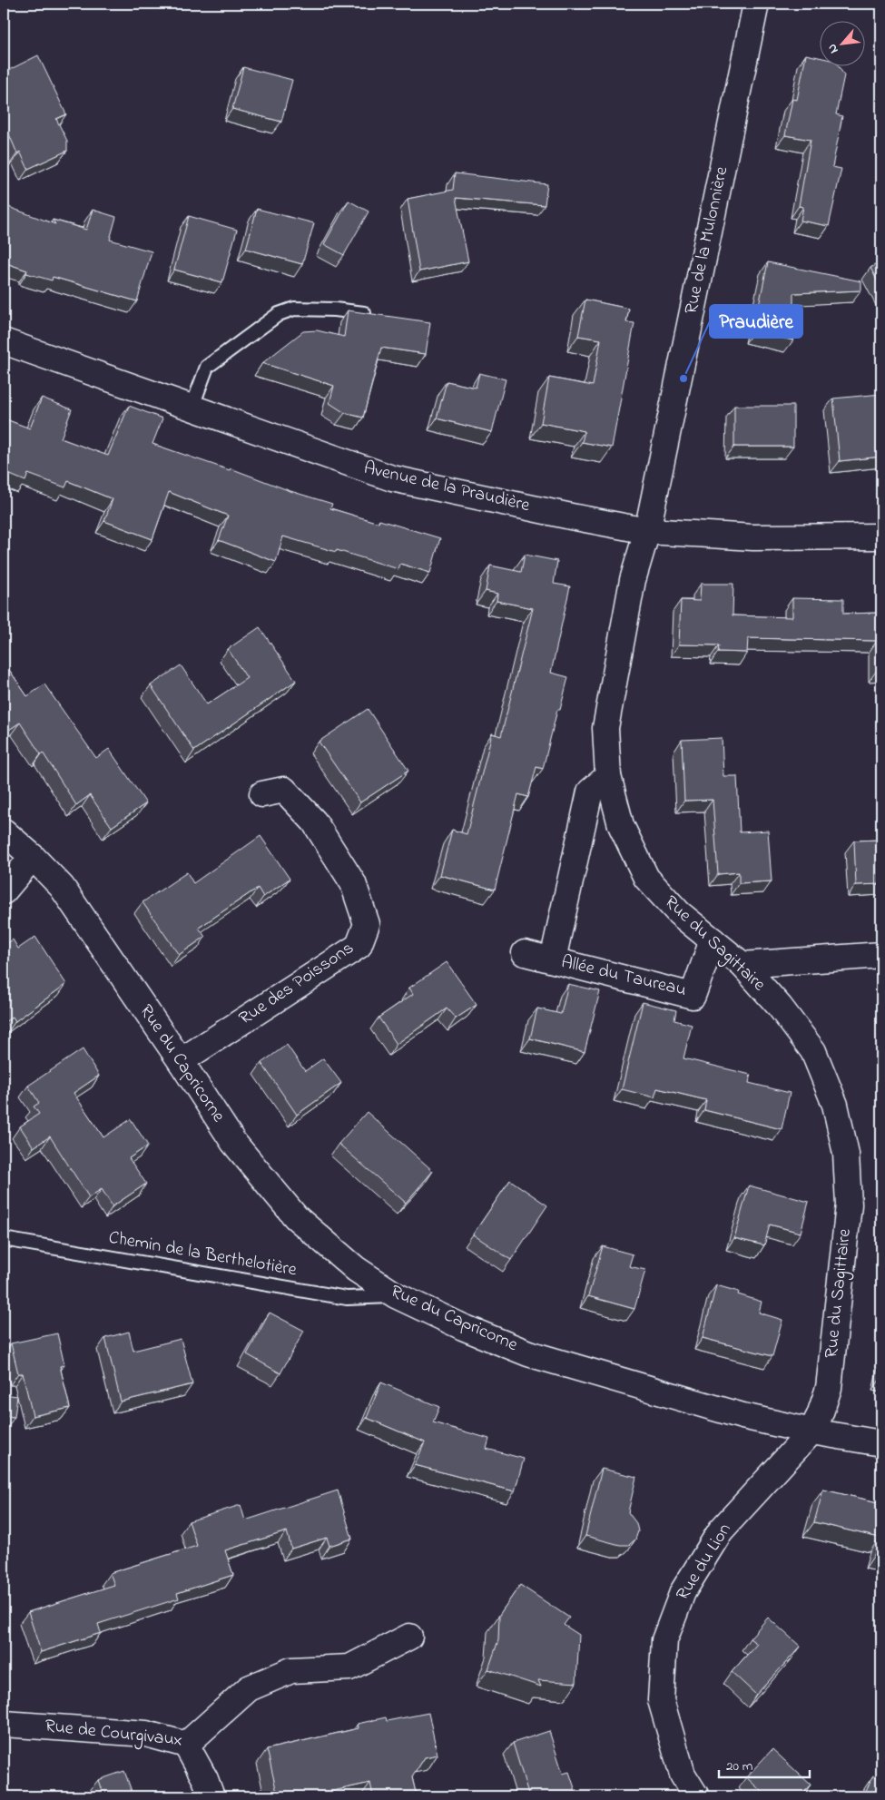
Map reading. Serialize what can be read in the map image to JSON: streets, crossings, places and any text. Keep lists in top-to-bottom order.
{
  "streets": {
    "street": [
      "Rue de la Mulonnière",
      "Avenue de la Praudière",
      "Rue du Sagittaire",
      "Allée du Taureau",
      "Rue des Poissons",
      "Rue du Capricorne",
      "Rue du Lion",
      "Rue de Courgivaux"
    ],
    "lane": ["Chemin de la Berthelotière"]
  },
  "crossings": [
    ["Rue de la Mulonnière", "Avenue de la Praudière"],
    ["Rue de la Mulonnière", "Rue du Sagittaire"],
    ["Avenue de la Praudière", "Rue du Sagittaire"],
    ["Rue du Sagittaire", "Allée du Taureau"],
    ["Rue du Sagittaire", "Rue du Capricorne"],
    ["Rue du Sagittaire", "Rue du Lion"],
    ["Rue des Poissons", "Rue du Capricorne"],
    ["Rue du Capricorne", "Chemin de la Berthelotière"],
    ["Rue du Capricorne", "Rue du Lion"]
  ],
  "places": ["Praudière"],
  "scale_bar": "20 m",
  "north": "bottom left"
}
